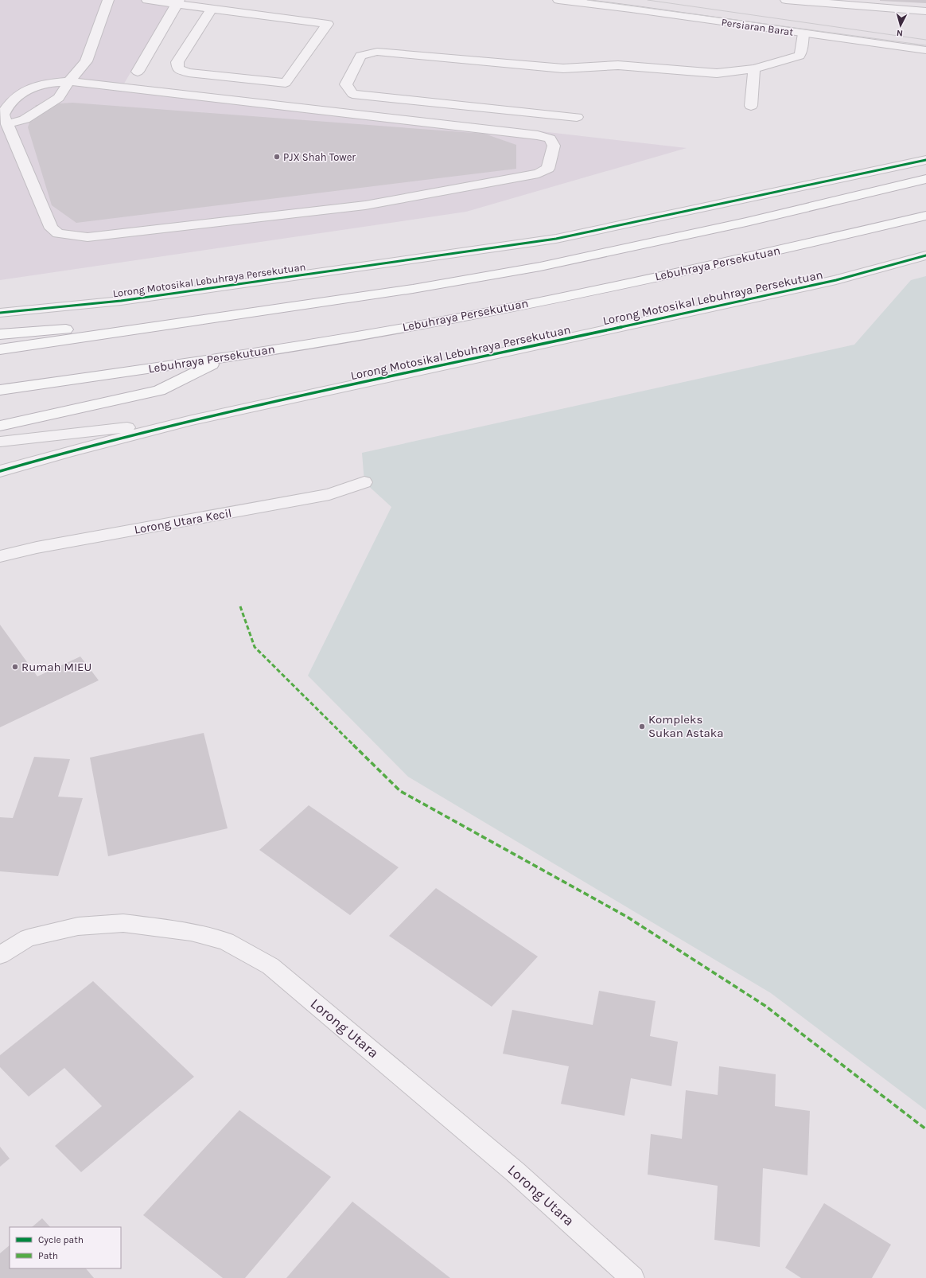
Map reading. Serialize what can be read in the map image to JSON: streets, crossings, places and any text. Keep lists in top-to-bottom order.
{
  "streets": {
    "highway": ["Lebuhraya Persekutuan"],
    "street": [
      "Persiaran Barat",
      "Lorong Motosikal Lebuhraya Persekutuan",
      "Lorong Utara Kecil",
      "Lorong Utara"
    ]
  },
  "places": ["PJX Shah Tower", "Rumah MIEU", "Kompleks Sukan Astaka"],
  "legend": ["Cycle path", "Path"],
  "north": "bottom"
}
